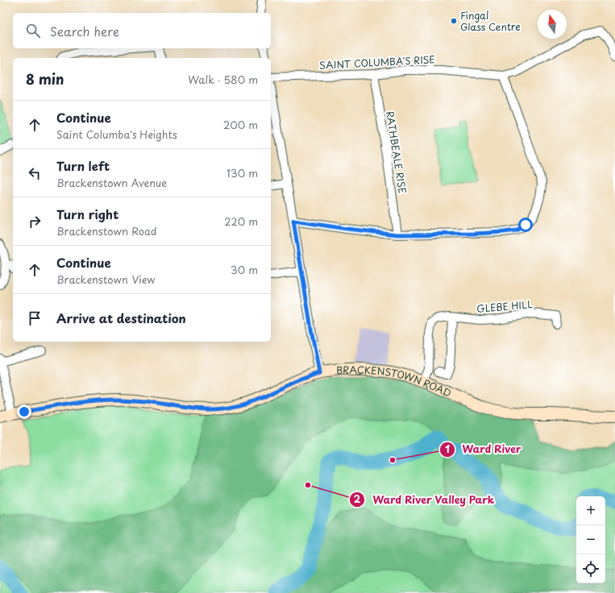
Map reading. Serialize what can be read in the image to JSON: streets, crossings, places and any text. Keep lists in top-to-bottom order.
{
  "streets": {
    "street": [
      "SAINT COLUMBA'S RISE",
      "RATHBEALE RISE",
      "GLEBE HILL",
      "BRACKENSTOWN ROAD"
    ]
  },
  "crossings": [
    ["SAINT COLUMBA'S RISE", "RATHBEALE RISE"],
    ["GLEBE HILL", "BRACKENSTOWN ROAD"]
  ],
  "places": ["Fingal Glass Centre", "Ward River", "Ward River Valley Park"],
  "north": "top",
  "page": {
    "search": "Search here",
    "heading": ["8 min", "Walk · 580 m"],
    "list": [
      ["Continue", "Saint Columba's Heights", "200 m"],
      ["Turn left", "Brackenstown Avenue", "130 m"],
      ["Turn right", "Brackenstown Road", "220 m"],
      ["Continue", "Brackenstown View", "30 m"],
      "Arrive at destination"
    ],
    "map_buttons": ["+", "−"]
  }
}
